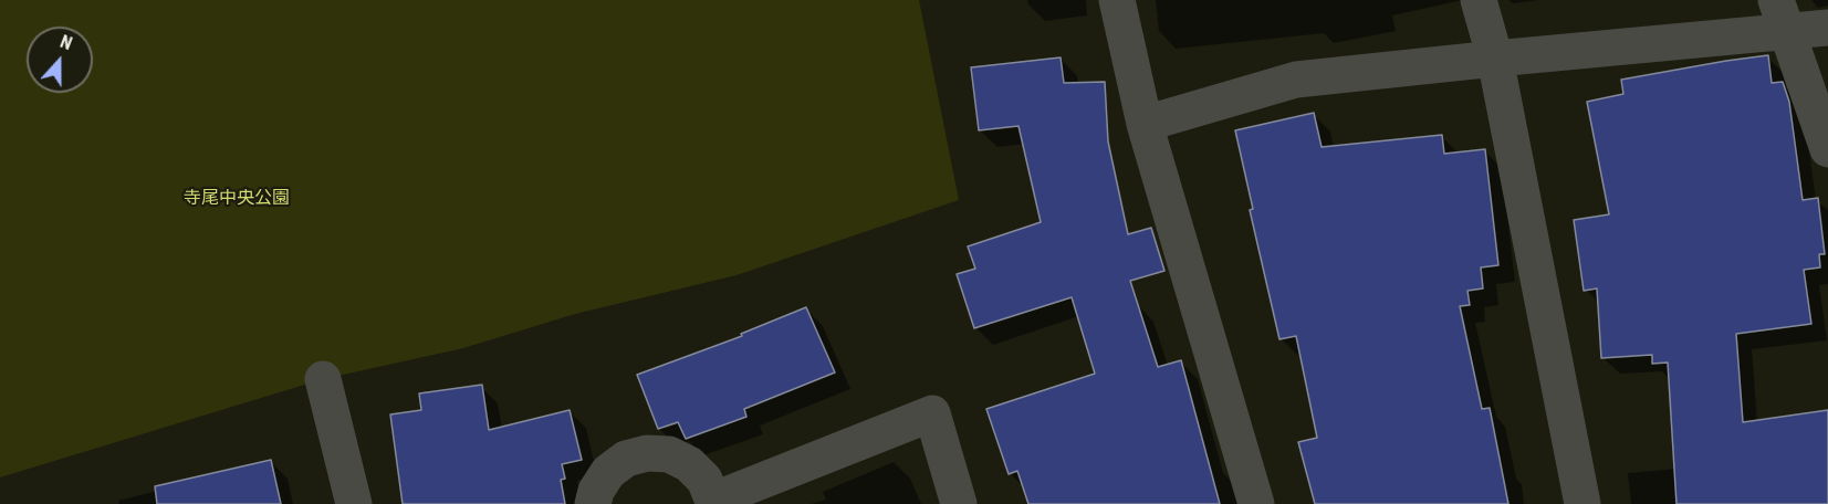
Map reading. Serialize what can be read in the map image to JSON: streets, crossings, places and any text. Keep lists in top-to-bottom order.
{
  "parks": ["寺尾中央公園"],
  "north": "top"
}
